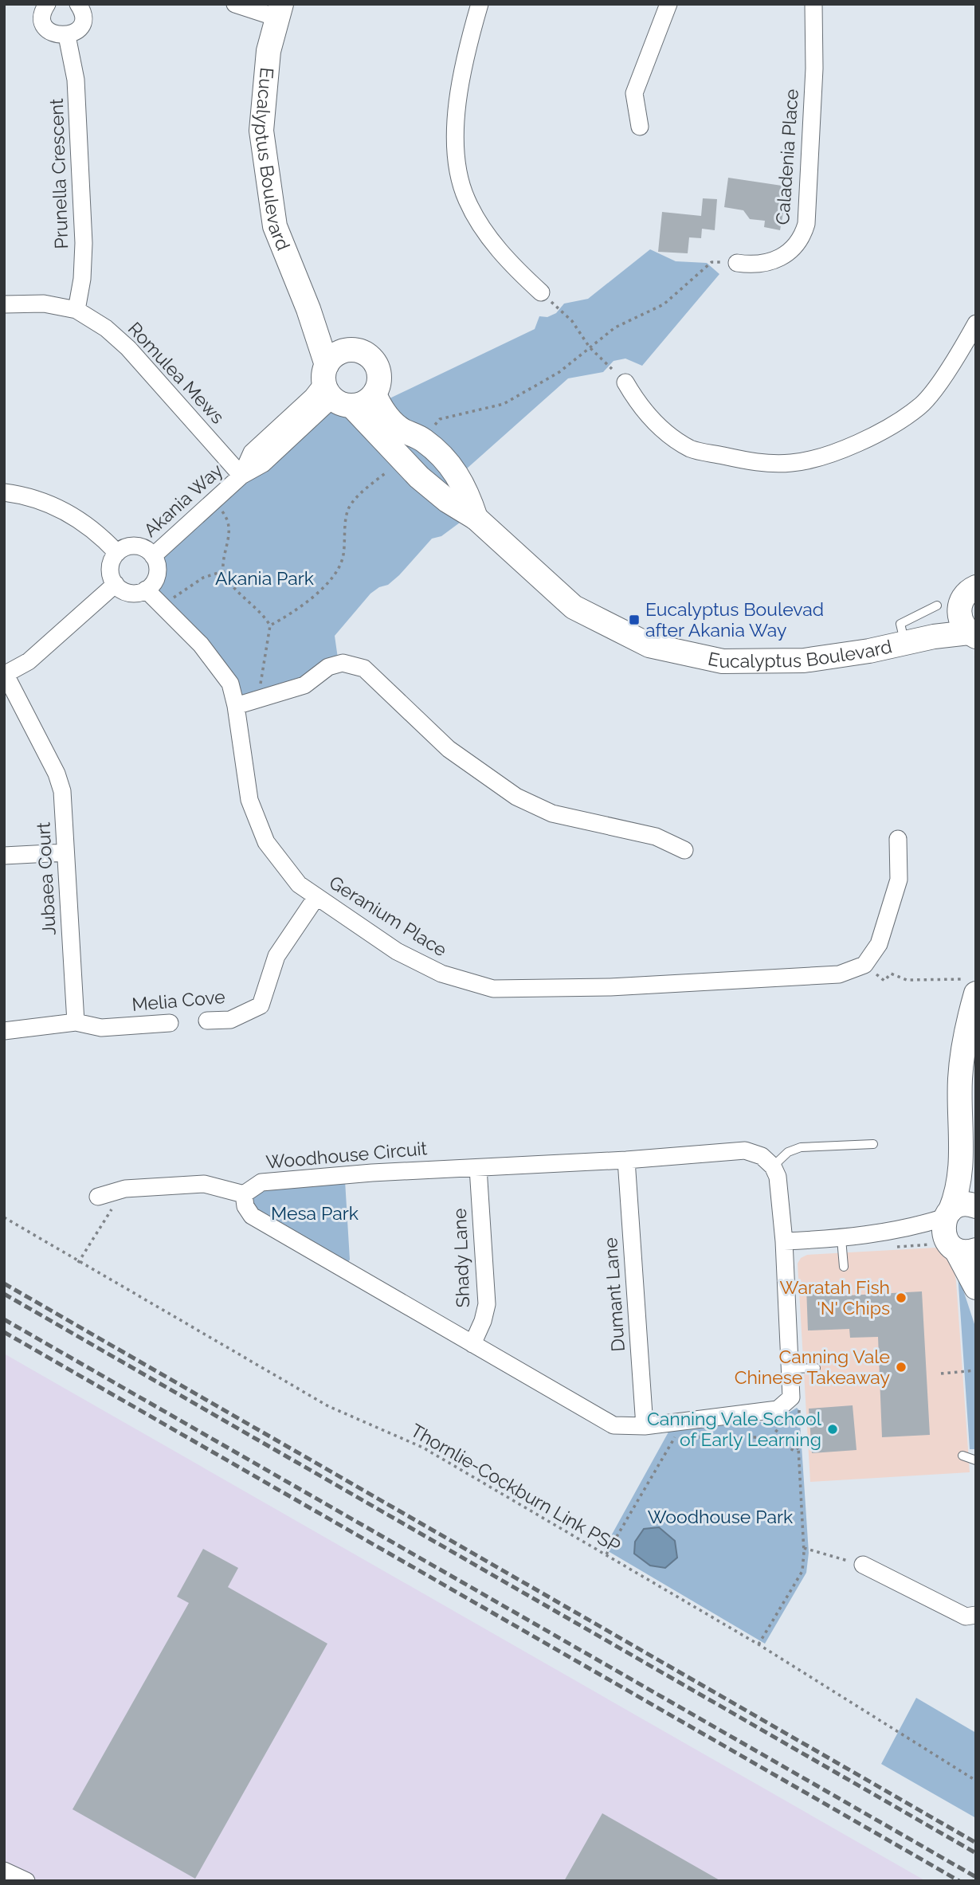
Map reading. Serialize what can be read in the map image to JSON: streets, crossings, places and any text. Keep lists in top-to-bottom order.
{
  "streets": {
    "street": [
      "Caladenia Place",
      "Eucalyptus Boulevard",
      "Prunella Crescent",
      "Romulea Mews",
      "Akania Way",
      "Jubaea Court",
      "Geranium Place",
      "Melia Cove",
      "Woodhouse Circuit",
      "Shady Lane",
      "Dumant Lane"
    ],
    "path": ["Thornlie-Cockburn Link PSP"]
  },
  "crossings": [
    ["Eucalyptus Boulevard", "Akania Way"],
    ["Prunella Crescent", "Romulea Mews"],
    ["Romulea Mews", "Akania Way"],
    ["Akania Way", "Geranium Place"],
    ["Jubaea Court", "Melia Cove"],
    ["Geranium Place", "Melia Cove"],
    ["Woodhouse Circuit", "Shady Lane"],
    ["Woodhouse Circuit", "Dumant Lane"]
  ],
  "parks": ["Akania Park", "Mesa Park", "Woodhouse Park"],
  "places": {
    "transit": ["Eucalyptus Boulevad after Akania Way"],
    "other": ["Waratah Fish 'N' Chips", "Canning Vale Chinese Takeaway", "Canning Vale School of Early Learning"]
  }
}
